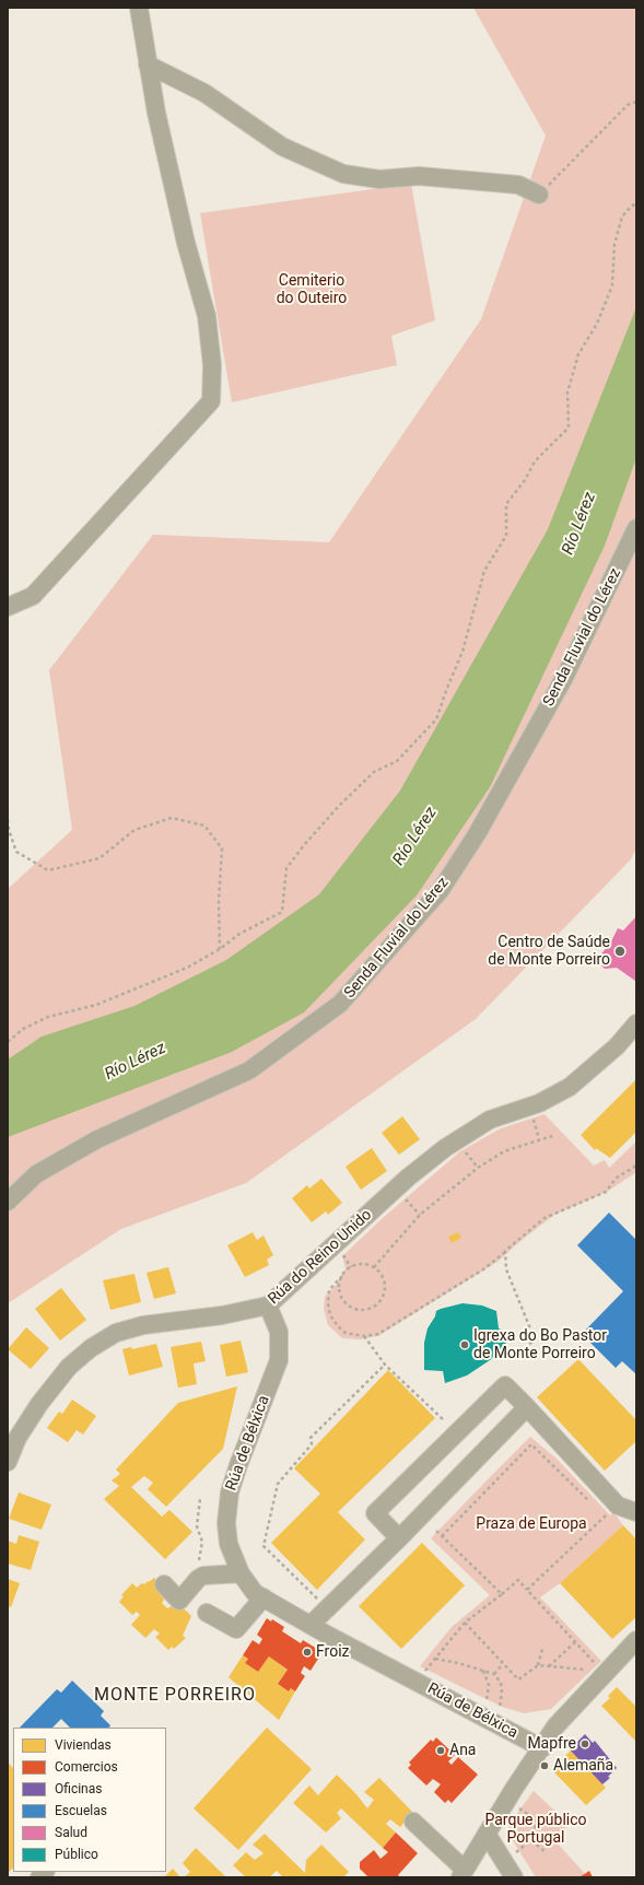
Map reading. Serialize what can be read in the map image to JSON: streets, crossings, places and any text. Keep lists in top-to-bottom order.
{
  "streets": {
    "street": ["Senda Fluvial do Lérez", "Rúa do Reino Unido", "Rúa de Bélxica"]
  },
  "crossings": [
    ["Rúa do Reino Unido", "Rúa de Bélxica"]
  ],
  "districts": ["MONTE PORREIRO"],
  "water": ["Río Lérez"],
  "parks": ["Cemiterio do Outeiro", "Praza de Europa", "Parque público Portugal"],
  "places": [
    "Centro de Saúde de Monte Porreiro",
    "Igrexa do Bo Pastor de Monte Porreiro",
    "Froiz",
    "Mapfre",
    "Ana",
    "Alemaña"
  ],
  "legend": [
    "Viviendas",
    "Comercios",
    "Oficinas",
    "Escuelas",
    "Salud",
    "Público"
  ]
}
